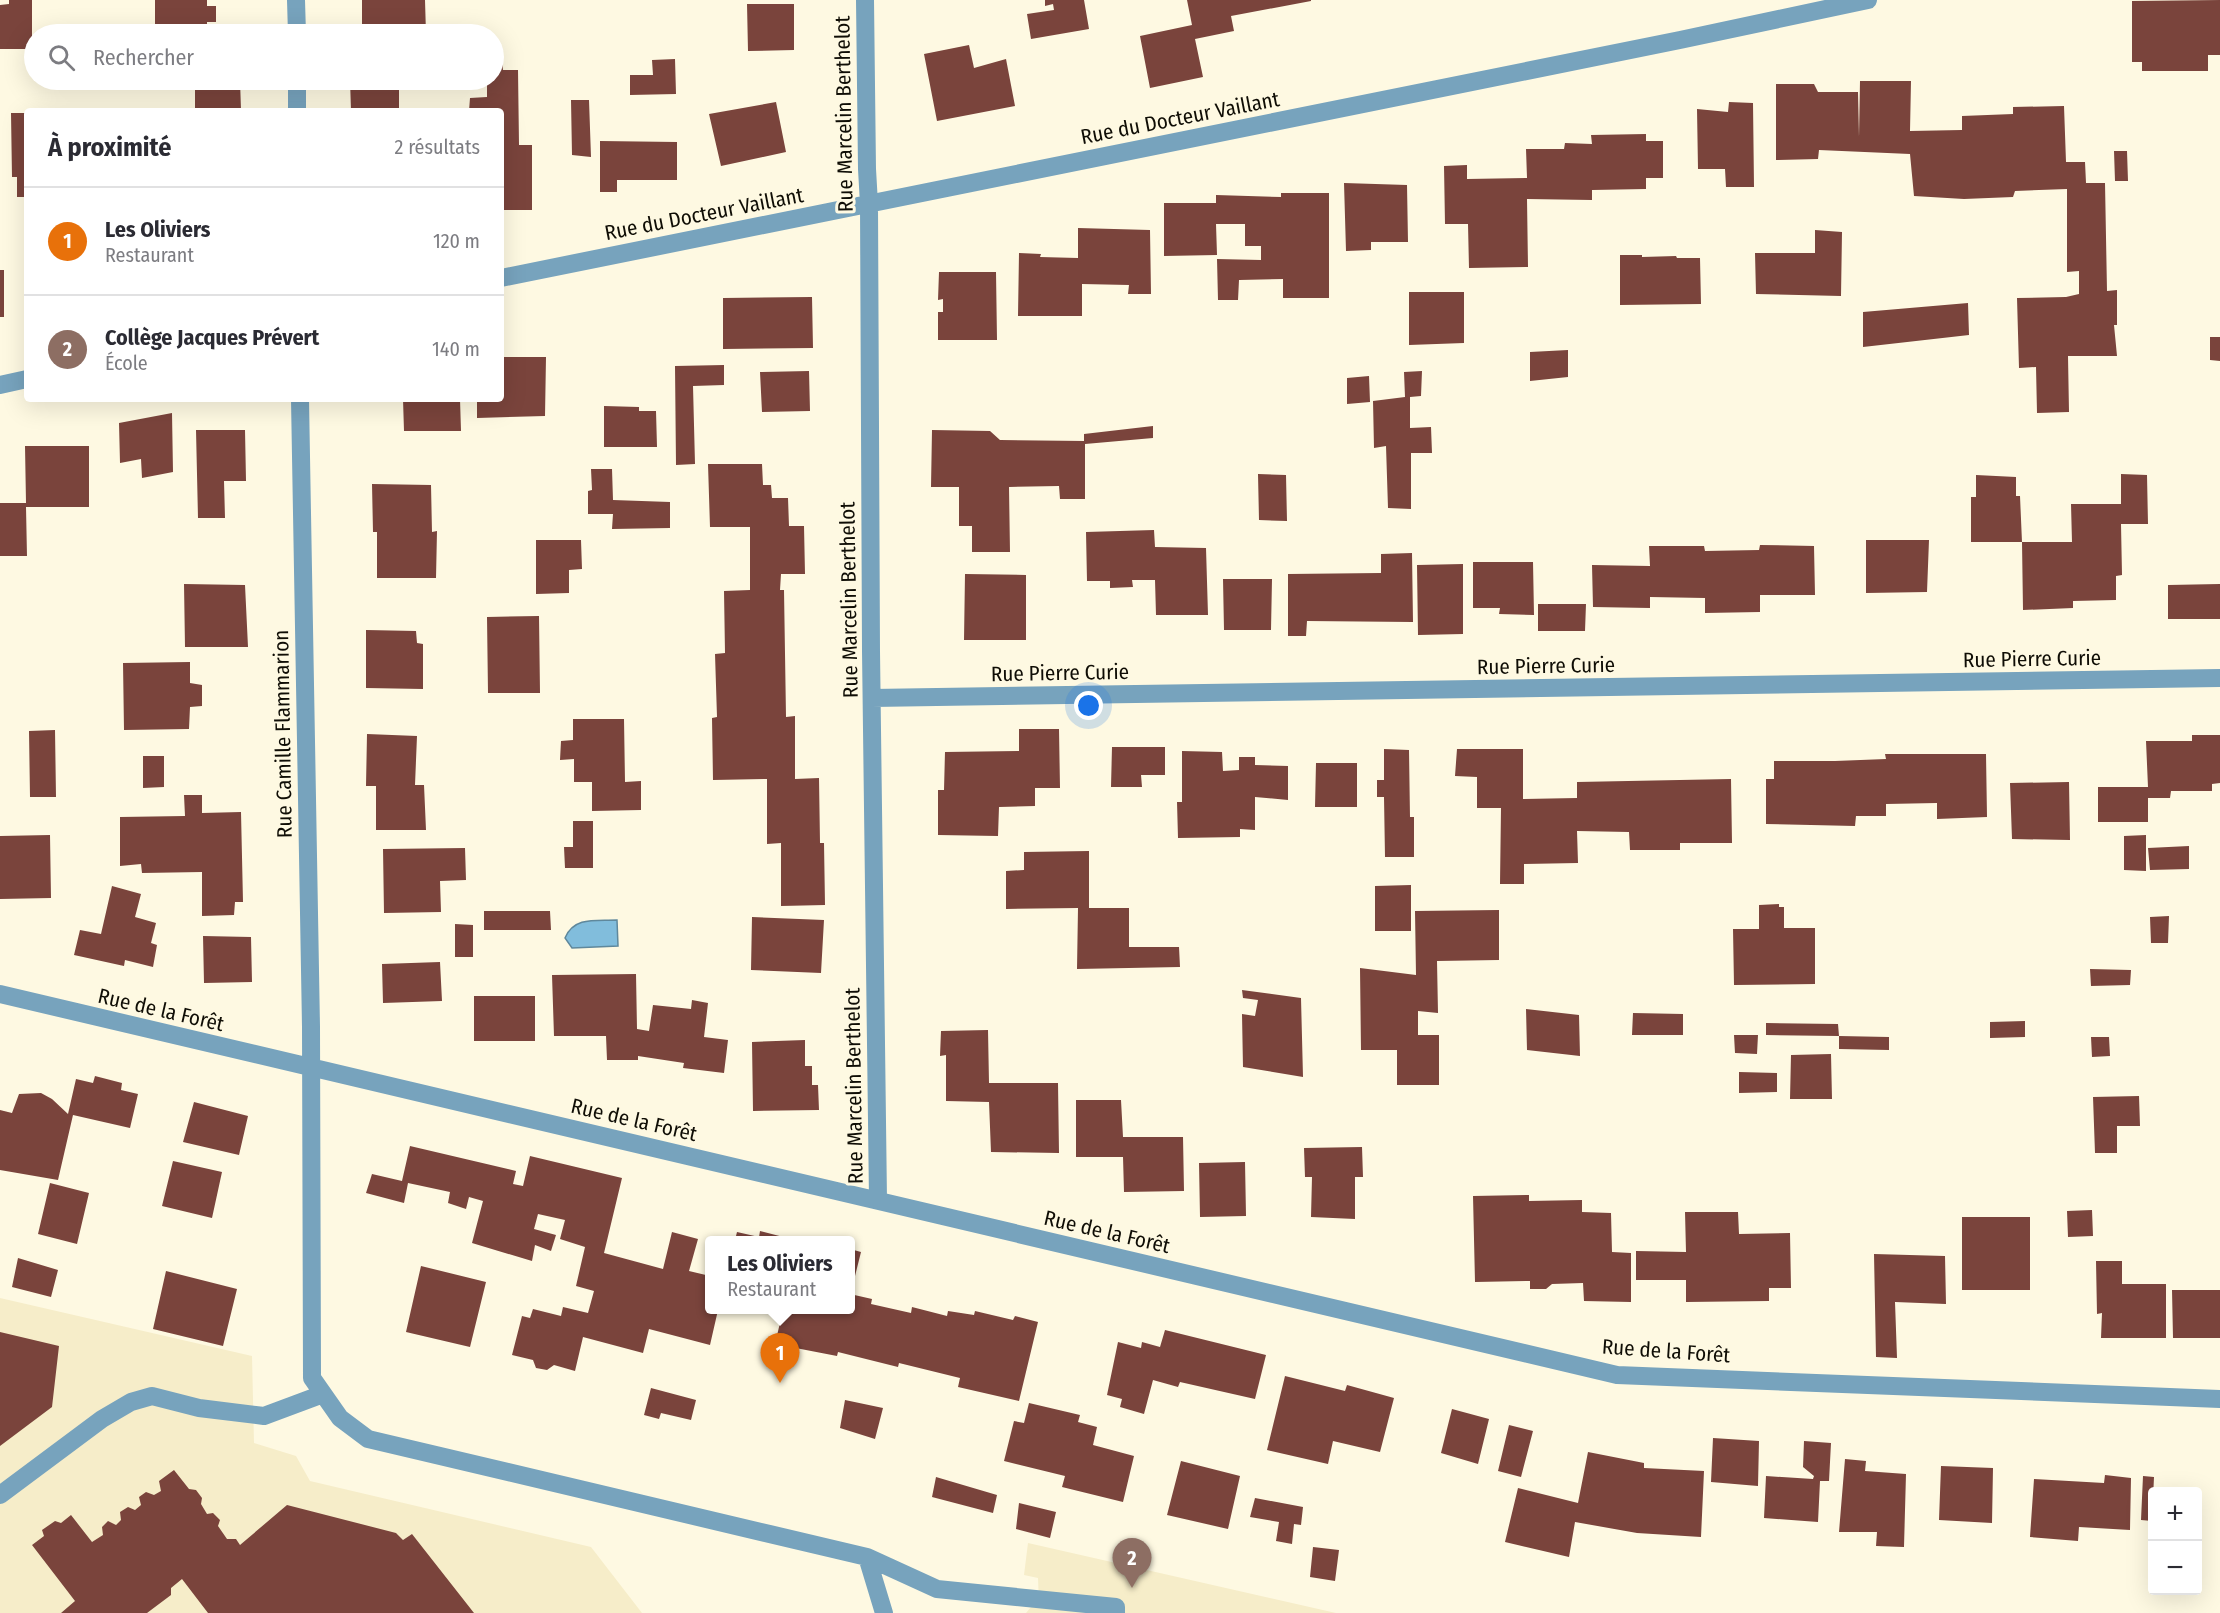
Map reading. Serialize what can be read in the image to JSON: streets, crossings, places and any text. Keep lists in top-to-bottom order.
{
  "streets": {
    "street": [
      "Rue Marcelin Berthelot",
      "Rue du Docteur Vaillant",
      "Rue Pierre Curie",
      "Rue Camille Flammarion",
      "Rue de la Forêt"
    ]
  },
  "crossings": [
    ["Rue Marcelin Berthelot", "Rue du Docteur Vaillant"],
    ["Rue Marcelin Berthelot", "Rue Pierre Curie"],
    ["Rue Marcelin Berthelot", "Rue de la Forêt"],
    ["Rue Camille Flammarion", "Rue de la Forêt"]
  ],
  "page": {
    "search": "Rechercher",
    "heading": ["À proximité", "2 résultats"],
    "list": [
      {
        "mark": "1",
        "name": "Les Oliviers",
        "note": "Restaurant",
        "value": "120 m"
      },
      {
        "mark": "2",
        "name": "Collège Jacques Prévert",
        "note": "École",
        "value": "140 m"
      }
    ],
    "popup": ["Les Oliviers", "Restaurant"],
    "pins": ["1", "2"],
    "map_buttons": ["+", "−"]
  }
}
